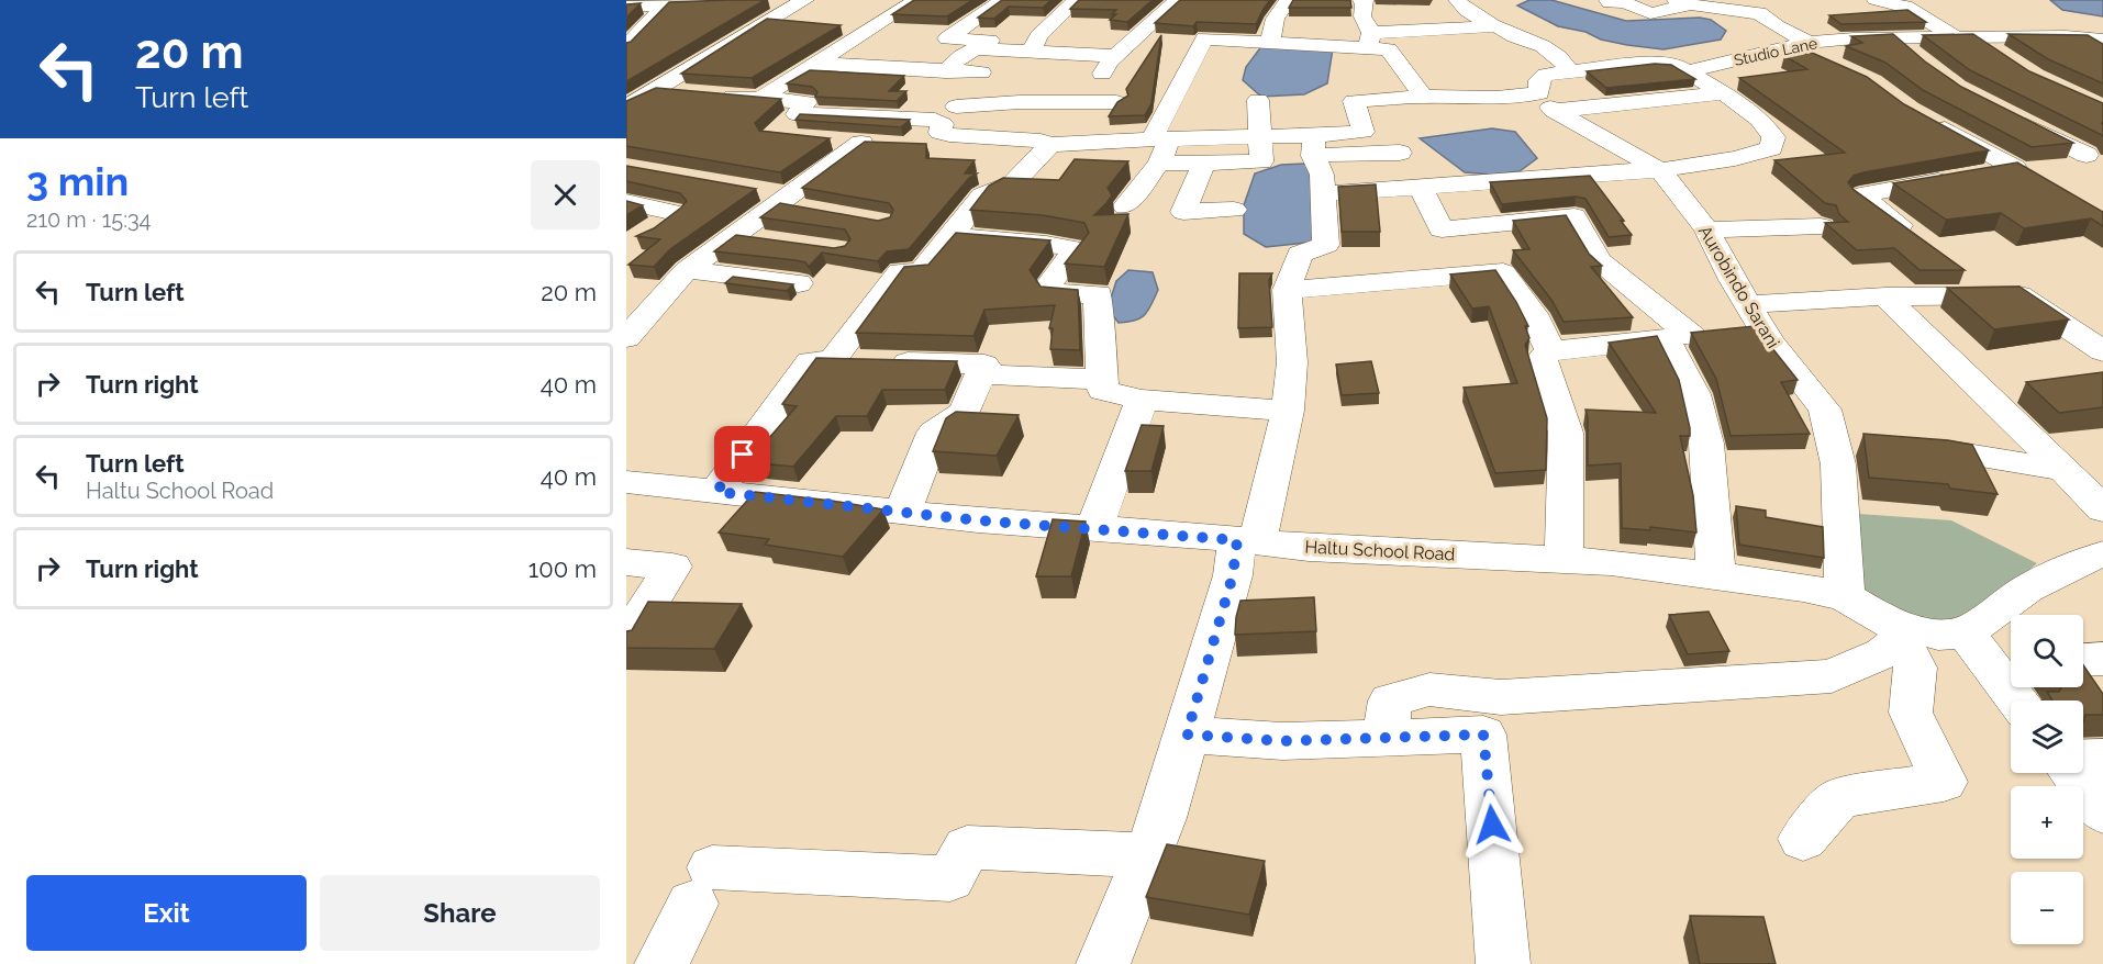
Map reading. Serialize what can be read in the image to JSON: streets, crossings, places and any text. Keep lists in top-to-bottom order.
{
  "streets": {
    "street": ["Studio Lane", "Aurobindo Sarani", "Haltu School Road"]
  },
  "crossings": [
    ["Aurobindo Sarani", "Haltu School Road"]
  ],
  "page": {
    "turn": ["20 m", "Turn left"],
    "heading": ["3 min", "210 m · 15:34"],
    "list": [
      {
        "name": "Turn left",
        "value": "20 m"
      },
      {
        "name": "Turn right",
        "value": "40 m"
      },
      {
        "name": "Turn left",
        "note": "Haltu School Road",
        "value": "40 m"
      },
      {
        "name": "Turn right",
        "value": "100 m"
      }
    ],
    "map_buttons": ["+", "−"],
    "buttons": ["Exit", "Share"]
  }
}
